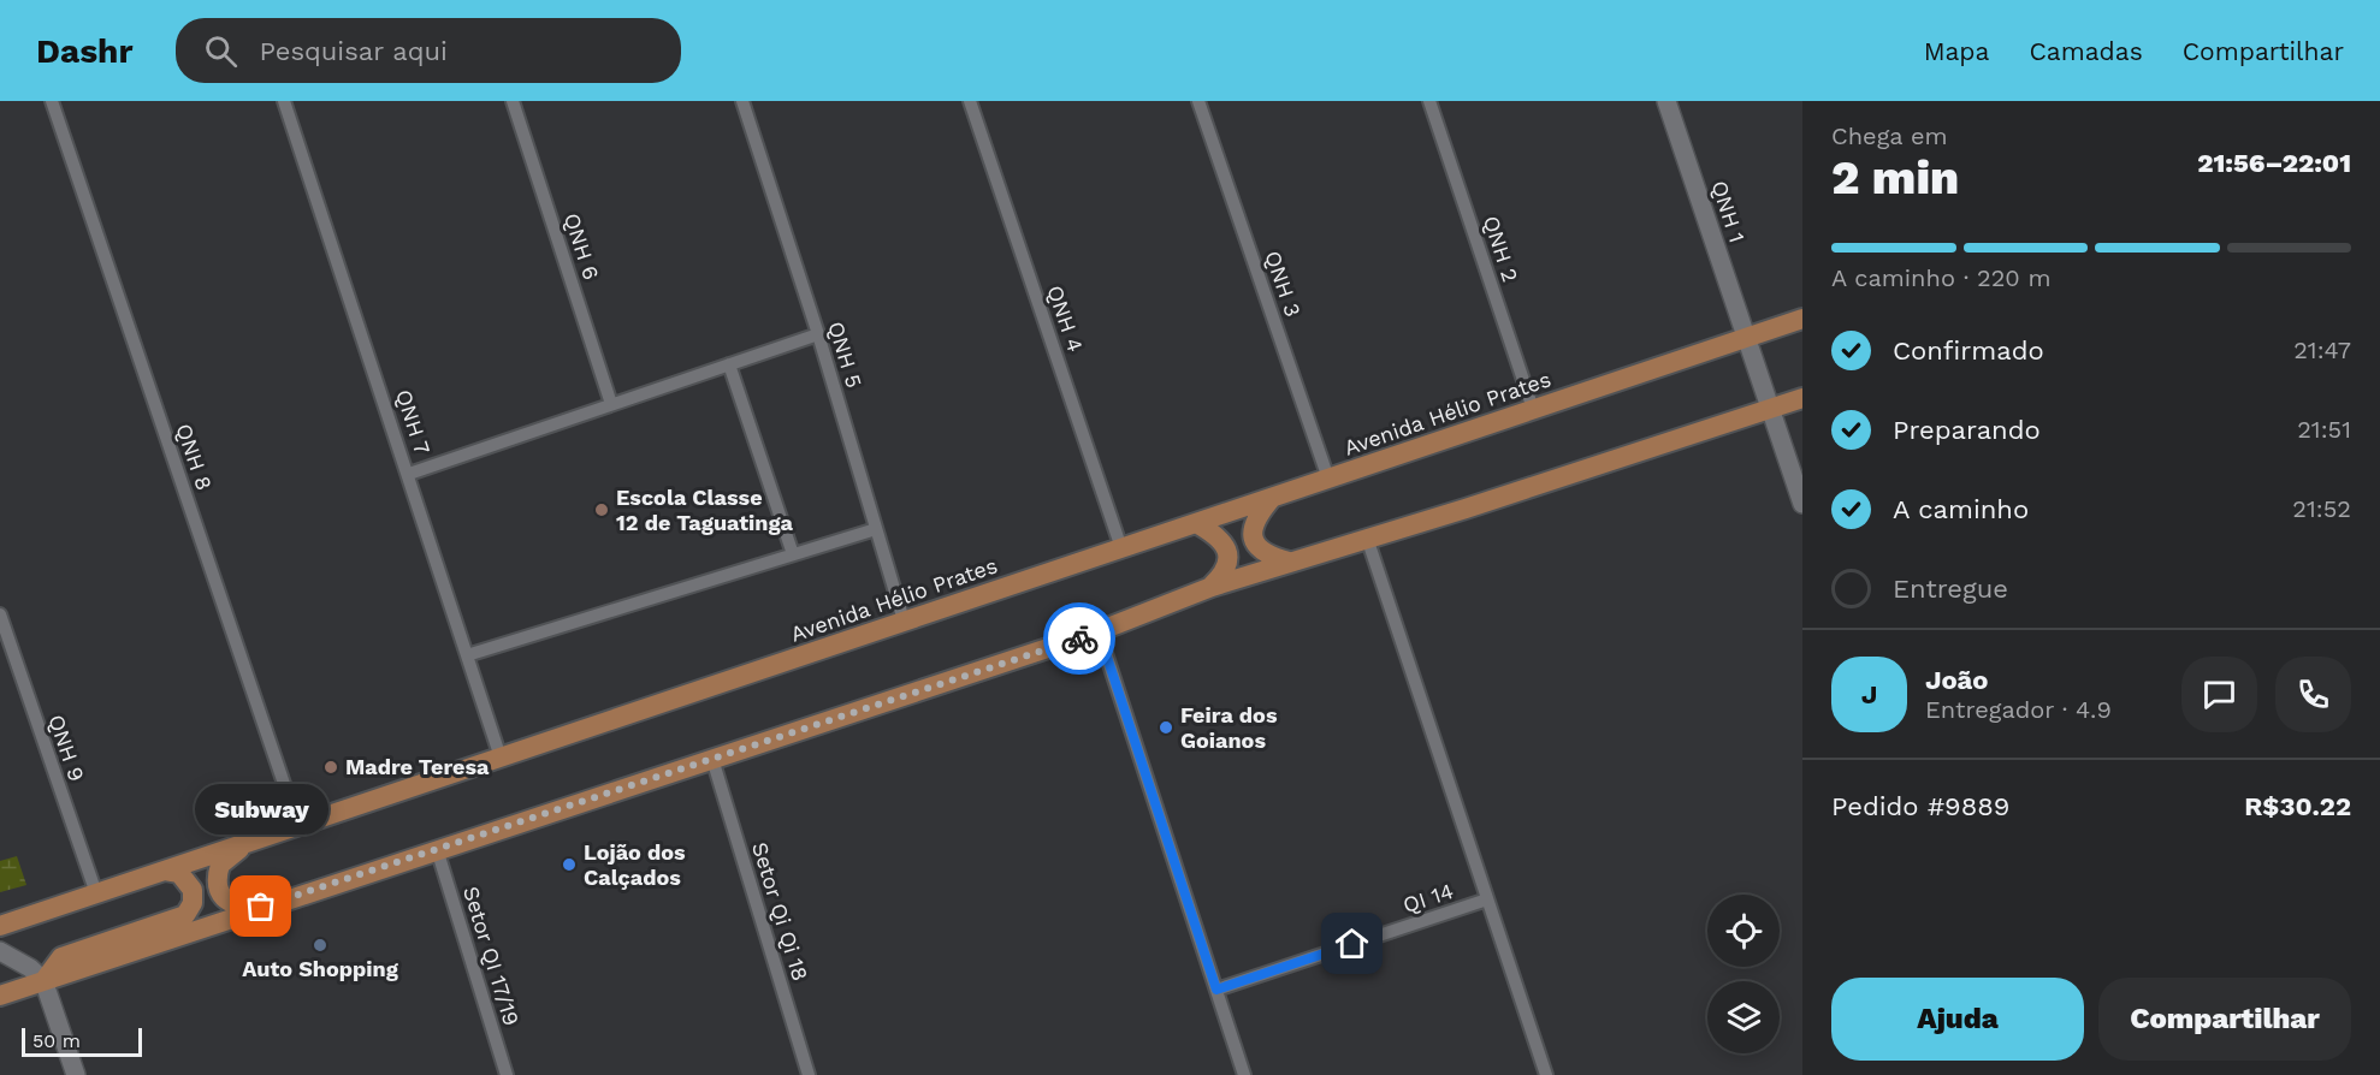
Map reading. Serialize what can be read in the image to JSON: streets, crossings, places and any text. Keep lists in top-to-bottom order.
{
  "streets": {
    "main road": ["Avenida Hélio Prates"],
    "street": [
      "QNH 1",
      "QNH 6",
      "QNH 2",
      "QNH 3",
      "QNH 4",
      "QNH 5",
      "QNH 7",
      "QNH 8",
      "QNH 9",
      "QI 14",
      "Setor Qi Qi 18",
      "Setor QI 17/19"
    ]
  },
  "crossings": [
    ["QNH 1", "Avenida Hélio Prates"],
    ["QNH 2", "Avenida Hélio Prates"],
    ["QNH 3", "Avenida Hélio Prates"],
    ["QNH 4", "Avenida Hélio Prates"],
    ["QNH 5", "Avenida Hélio Prates"],
    ["Avenida Hélio Prates", "QNH 7"],
    ["Avenida Hélio Prates", "QNH 8"],
    ["Avenida Hélio Prates", "QNH 9"]
  ],
  "places": [
    "Escola Classe 12 de Taguatinga",
    "Feira dos Goianos",
    "Madre Teresa",
    "Lojão dos Calçados",
    "Subway",
    "Auto Shopping"
  ],
  "scale_bar": "50 m",
  "page": {
    "header": "Dashr",
    "search": "Pesquisar aqui",
    "nav": ["Mapa", "Camadas", "Compartilhar"],
    "heading": ["2 min", "Chega em", "21:56–22:01"],
    "panel": [
      "João",
      "Entregador · 4.9",
      "Pedido #9889",
      "R$30.22"
    ],
    "bar": "A caminho · 220 m",
    "list": [
      ["Confirmado", "21:47"],
      ["Preparando", "21:51"],
      ["A caminho", "21:52"],
      "Entregue"
    ],
    "round": "J",
    "bubble": "Subway",
    "buttons": ["Ajuda", "Compartilhar"],
    "scale": "50 m"
  }
}
